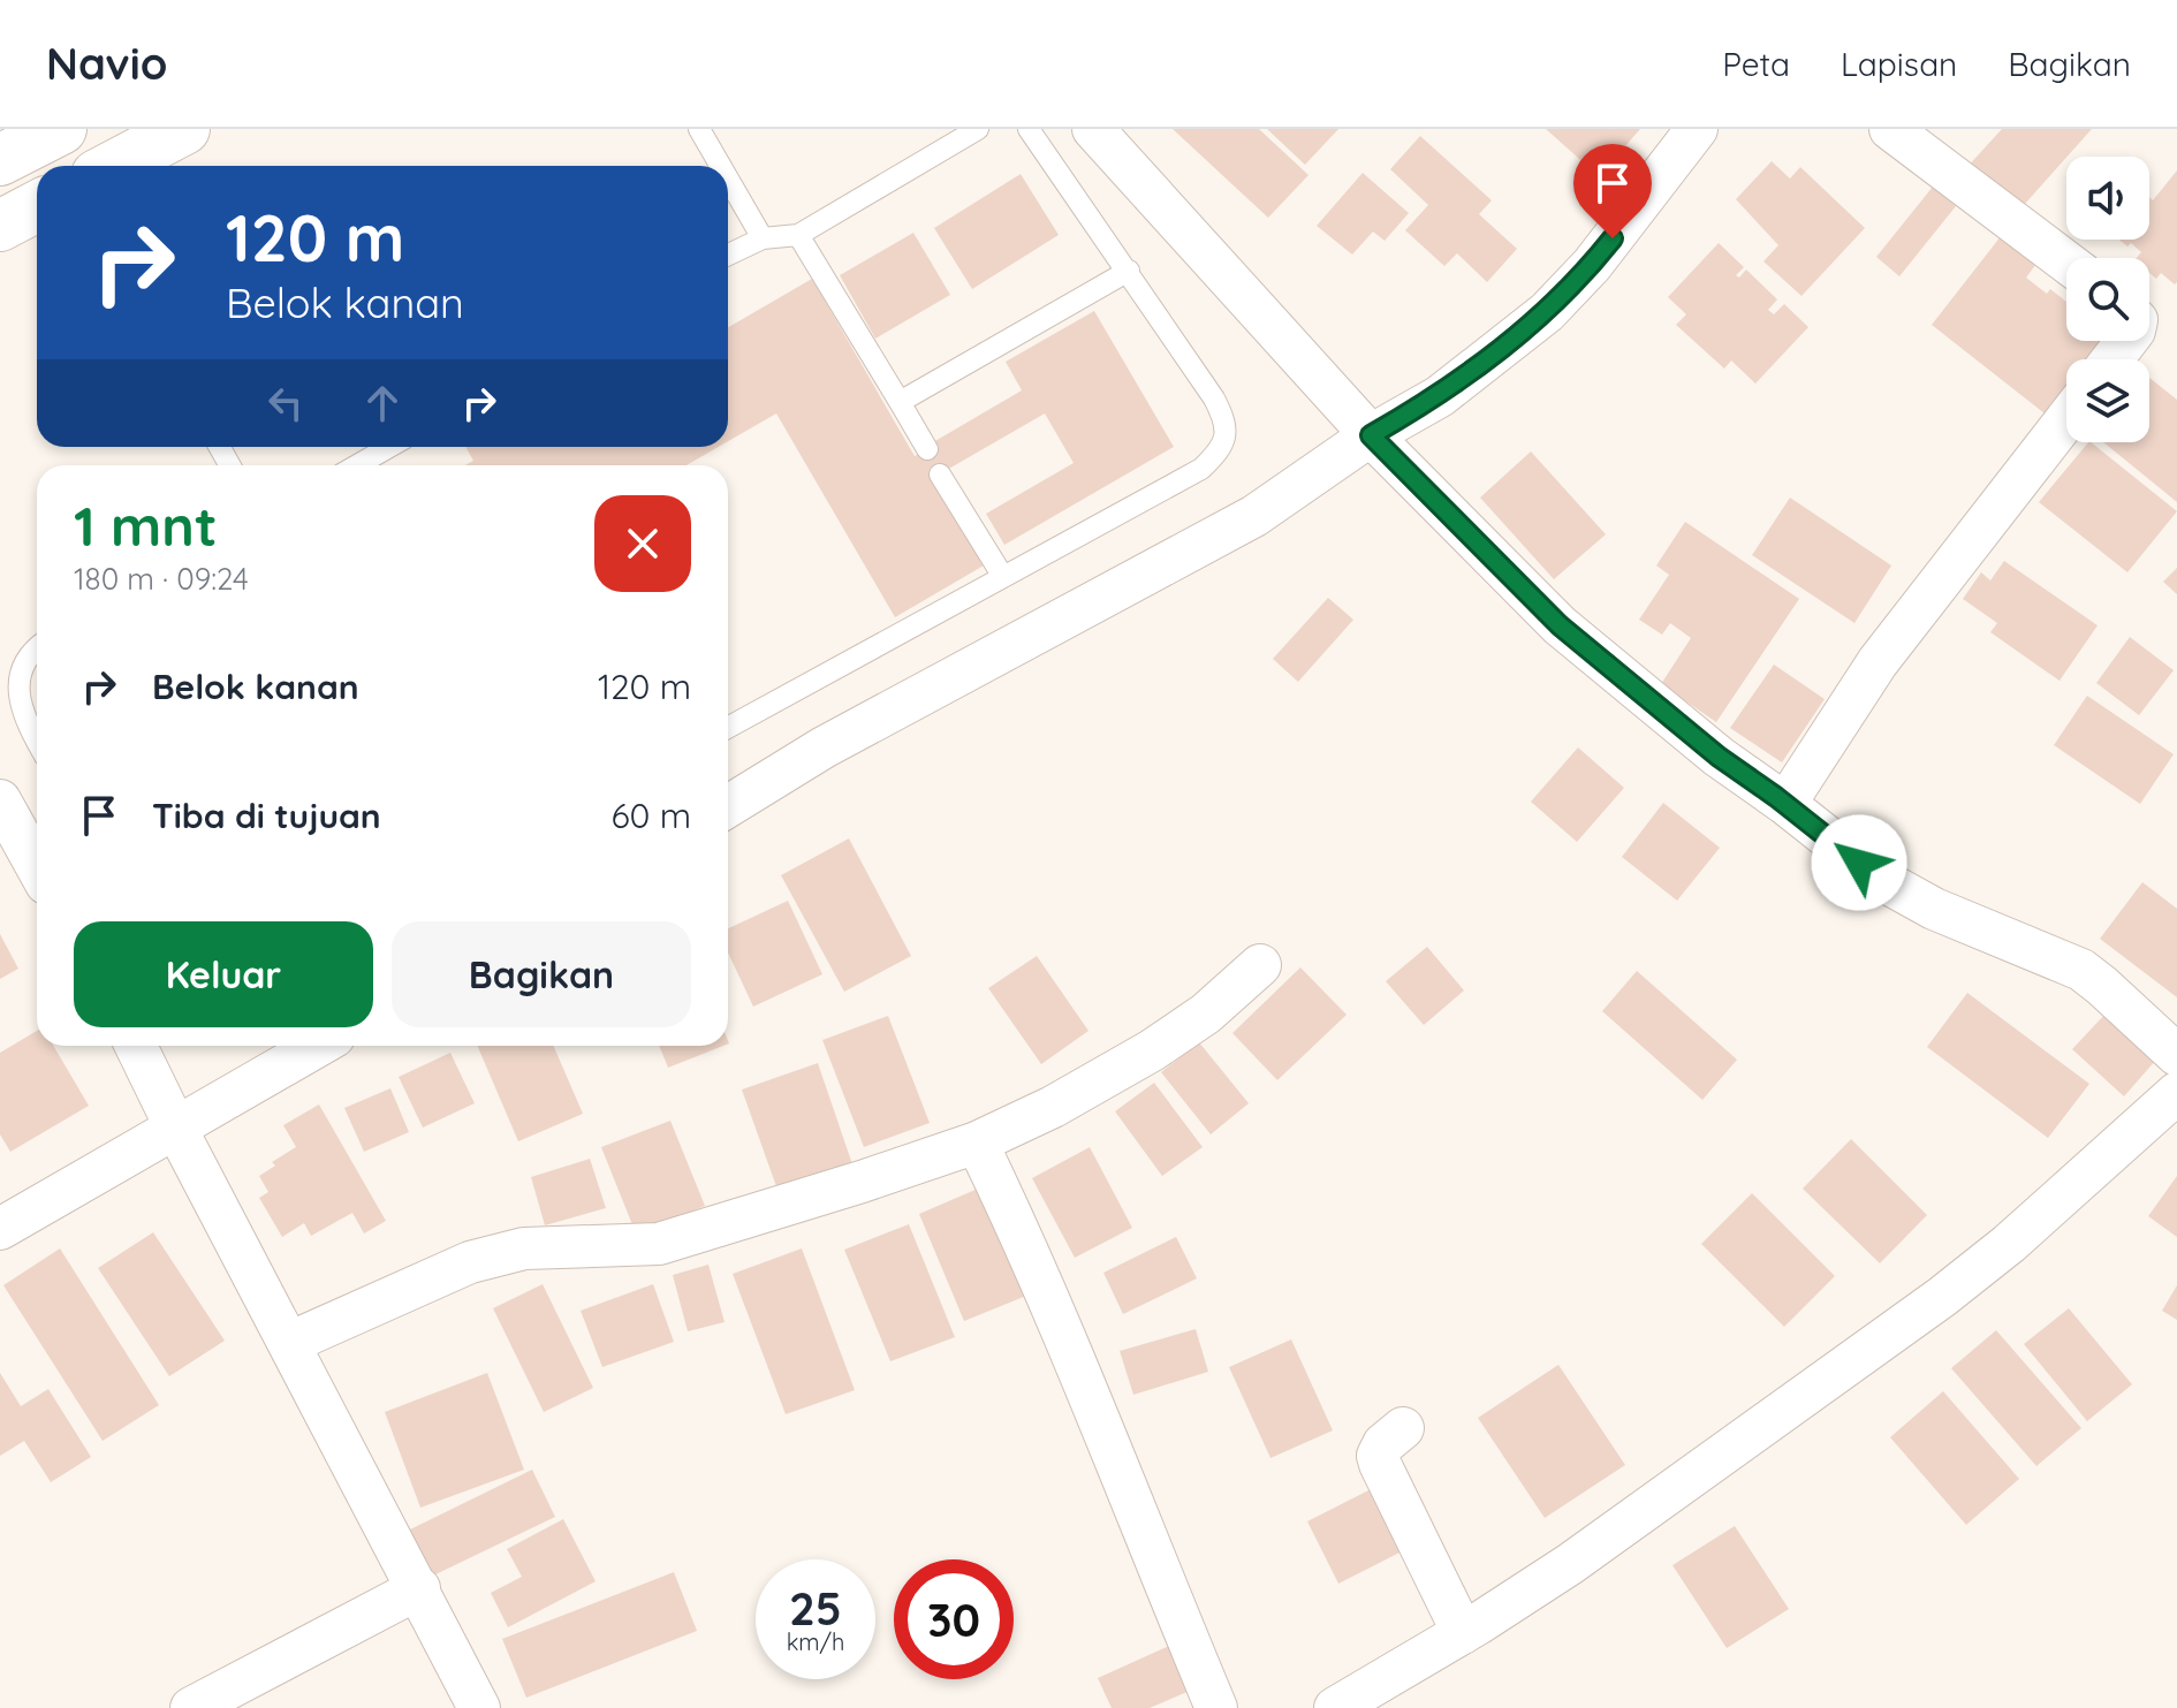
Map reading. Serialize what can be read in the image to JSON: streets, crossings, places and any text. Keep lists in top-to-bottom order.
{
  "page": {
    "header": "Navio",
    "nav": ["Peta", "Lapisan", "Bagikan"],
    "turn": ["120 m", "Belok kanan"],
    "heading": ["1 mnt", "180 m · 09:24"],
    "list": [
      {
        "name": "Belok kanan",
        "value": "120 m"
      },
      {
        "name": "Tiba di tujuan",
        "value": "60 m"
      }
    ],
    "buttons": ["Keluar", "Bagikan"],
    "speed": "25 km/h",
    "limit": "30"
  }
}
